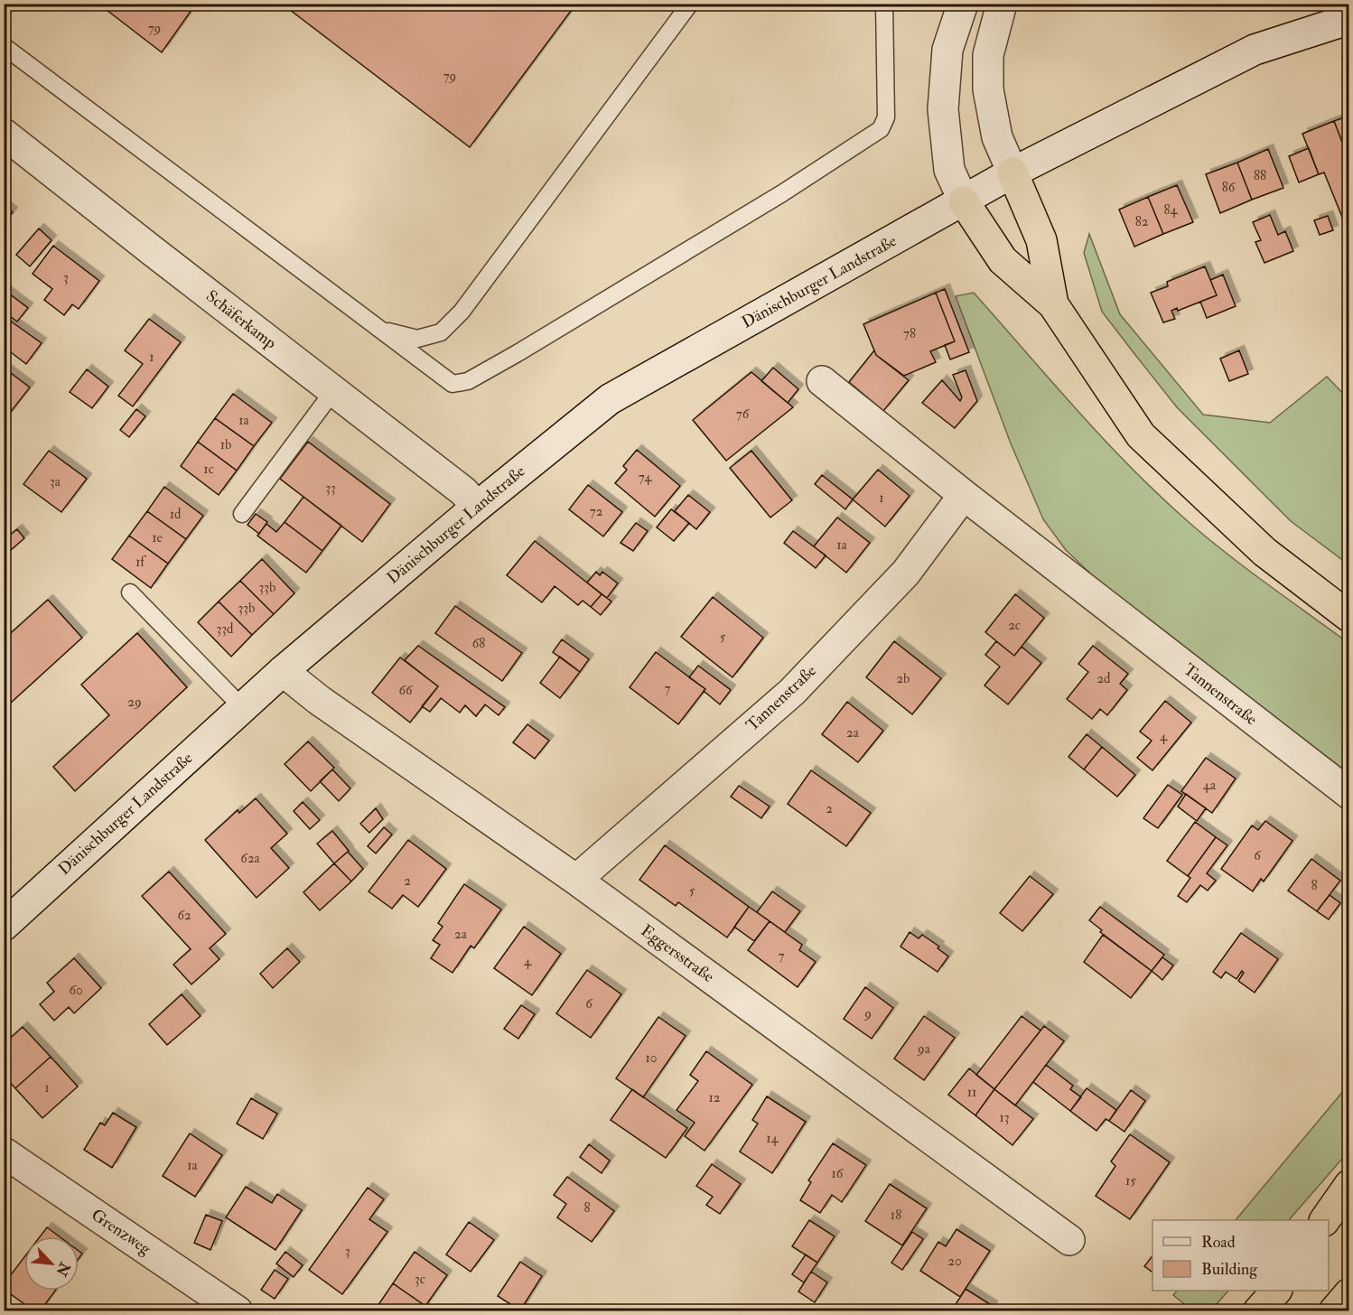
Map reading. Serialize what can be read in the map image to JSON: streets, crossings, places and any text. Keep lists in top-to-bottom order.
{
  "streets": {
    "street": [
      "Dänischburger Landstraße",
      "Schäferkamp",
      "Tannenstraße",
      "Eggersstraße",
      "Grenzweg"
    ]
  },
  "crossings": [
    ["Dänischburger Landstraße", "Schäferkamp"],
    ["Dänischburger Landstraße", "Eggersstraße"],
    ["Tannenstraße", "Eggersstraße"]
  ],
  "house_numbers": [
    "79",
    "79",
    "88",
    "86",
    "84",
    "82",
    "3",
    "78",
    "1",
    "76",
    "1a",
    "1b",
    "1c",
    "74",
    "3a",
    "33",
    "1",
    "72",
    "1d",
    "1e",
    "1a",
    "1f",
    "33b",
    "33b",
    "2c",
    "33d",
    "5",
    "68",
    "2b",
    "2d",
    "7",
    "66",
    "29",
    "2a",
    "4",
    "4a",
    "2",
    "6",
    "62a",
    "2",
    "8",
    "5",
    "62",
    "2a",
    "7",
    "4",
    "60",
    "6",
    "9",
    "9a",
    "10",
    "1",
    "11",
    "12",
    "13",
    "14",
    "1a",
    "16",
    "15",
    "8",
    "18",
    "3",
    "20",
    "3c"
  ],
  "legend": ["Road", "Building"],
  "north": "bottom right"
}
